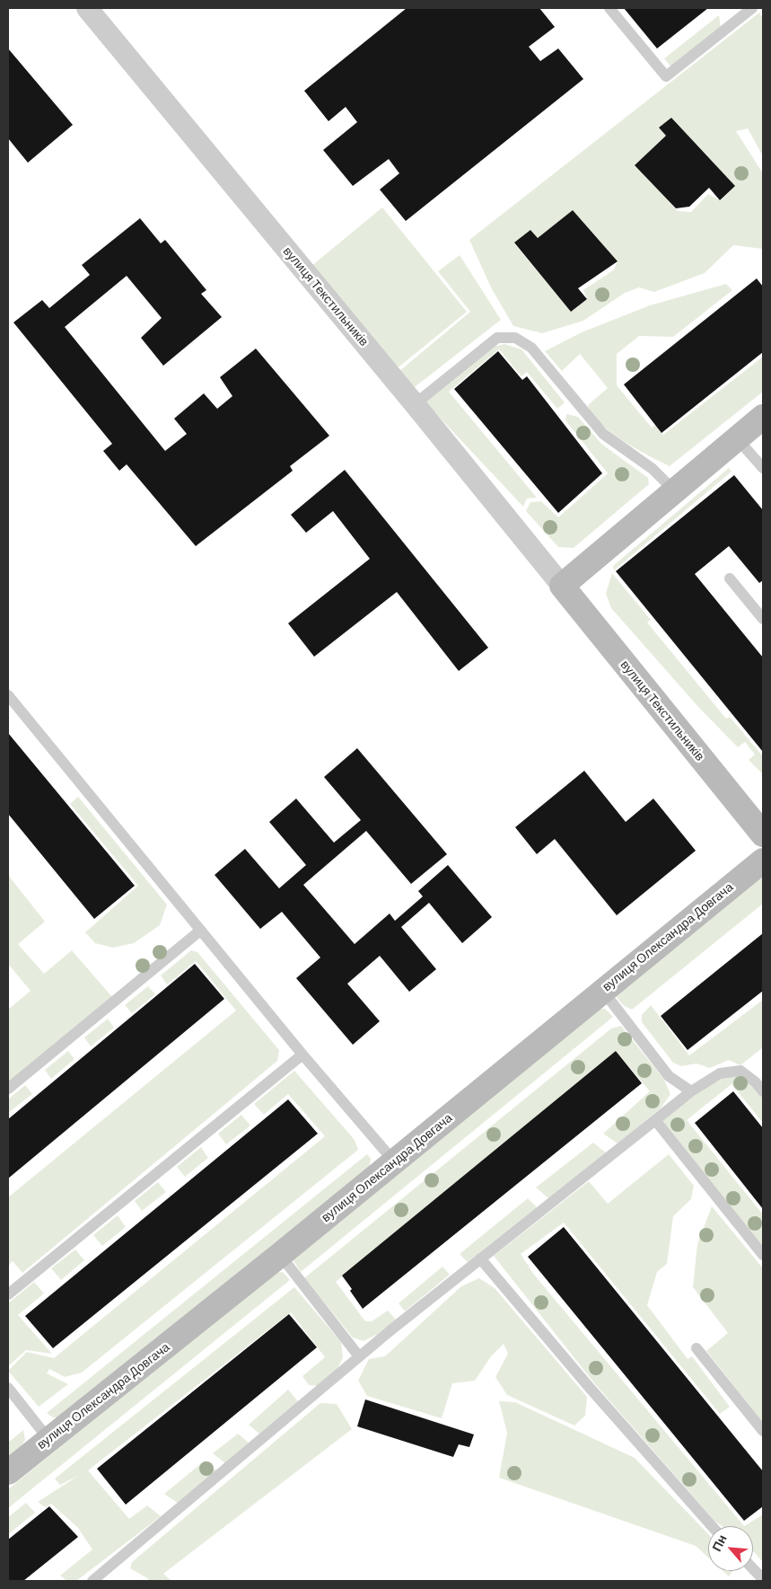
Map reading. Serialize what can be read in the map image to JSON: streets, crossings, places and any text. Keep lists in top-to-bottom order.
{
  "streets": {
    "street": ["вулиця Текстильників", "вулиця Олександра Довгача"]
  },
  "north": "top left"
}
